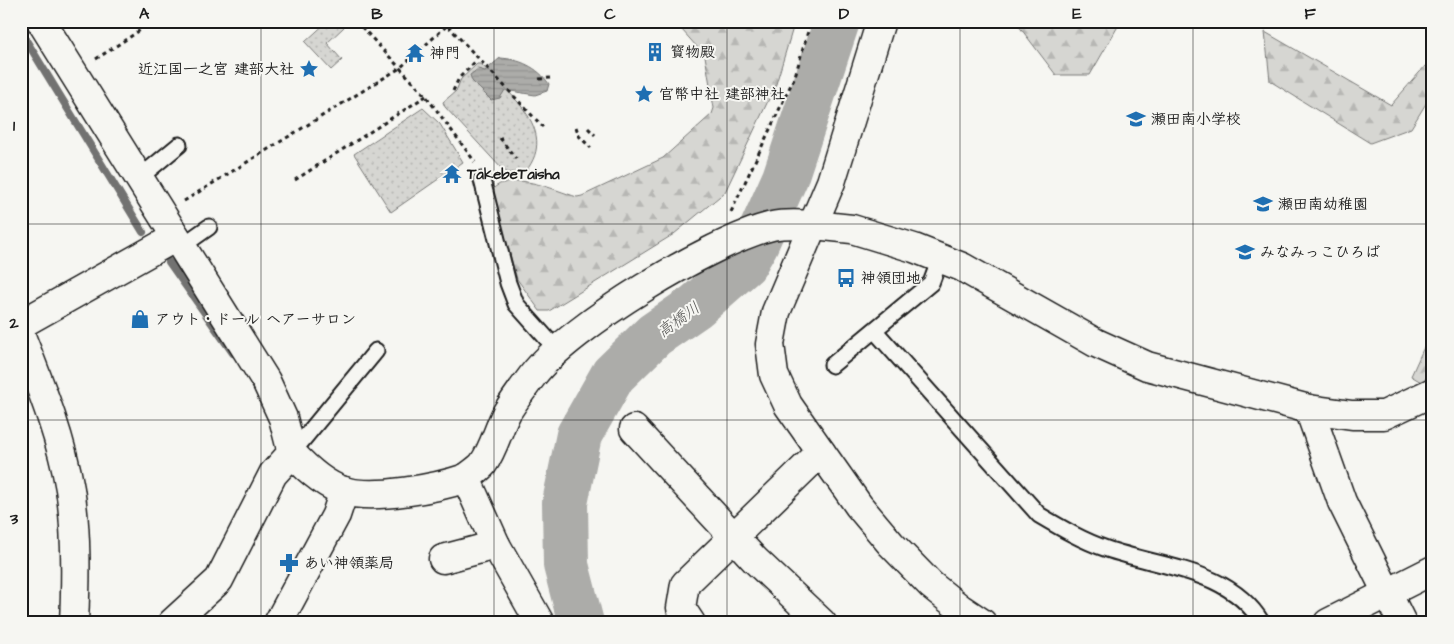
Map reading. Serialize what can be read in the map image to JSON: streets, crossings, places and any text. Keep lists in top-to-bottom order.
{
  "water": ["高橋川"],
  "places": {
    "building": ["寳物殿"],
    "temple": ["神門", "TakebeTaisha"],
    "place": ["近江国一之宮 建部大社", "官幣中社 建部神社"],
    "school or university": ["瀬田南小学校", "瀬田南幼稚園", "みなみっこひろば"],
    "bus stop": ["神領団地"],
    "shop": ["アウト・ドール ヘアーサロン"],
    "pharmacy": ["あい神領薬局"]
  },
  "grid": {
    "columns": [
      "A",
      "B",
      "C",
      "D",
      "E",
      "F"
    ],
    "rows": ["1", "2", "3"]
  }
}
